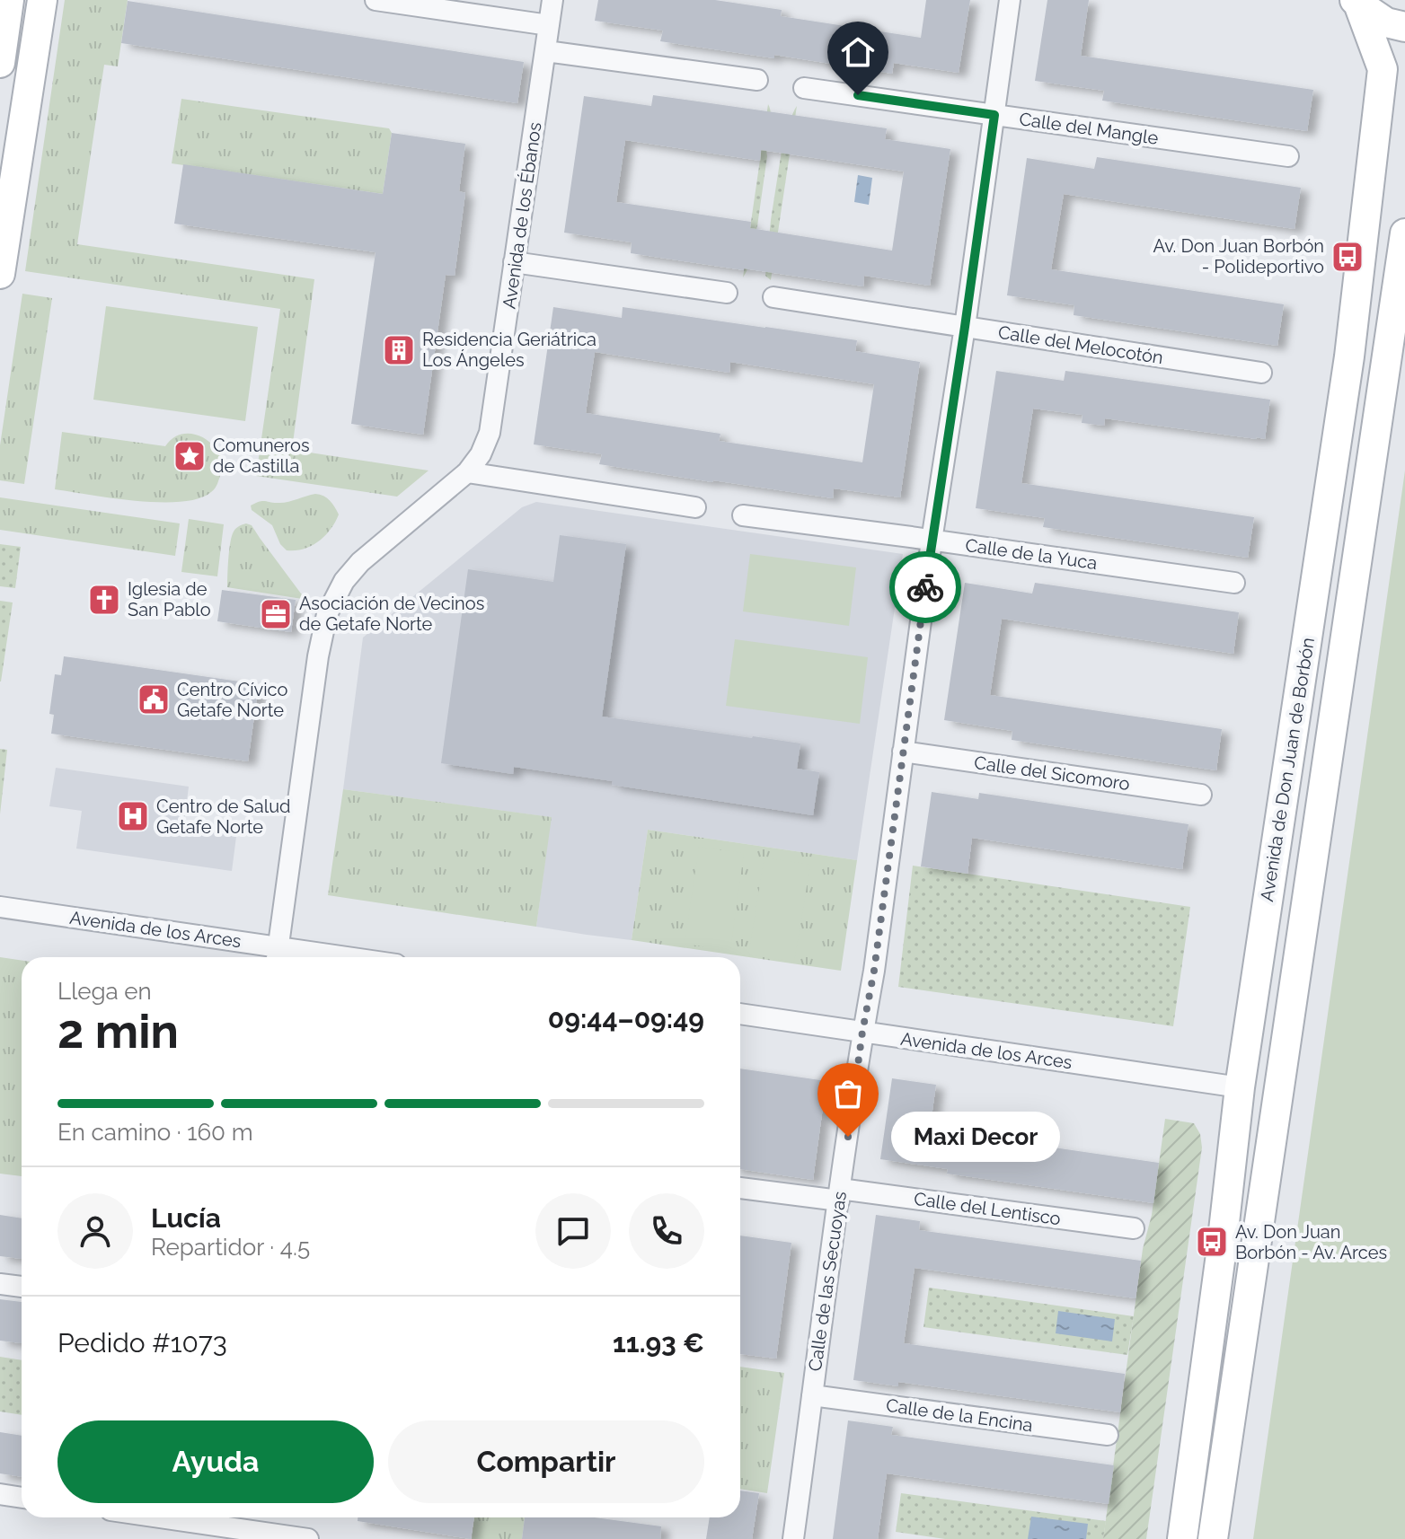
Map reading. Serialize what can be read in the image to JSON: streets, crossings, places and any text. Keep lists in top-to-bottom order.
{
  "streets": {
    "street": [
      "Calle del Mangle",
      "Avenida de los Ébanos",
      "Calle del Melocotón",
      "Calle de la Yuca",
      "Avenida de Don Juan de Borbón",
      "Calle del Sicomoro",
      "Avenida de los Arces",
      "Calle del Lentisco",
      "Calle de las Secuoyas",
      "Calle de la Encina"
    ]
  },
  "crossings": [
    ["Calle del Mangle", "Calle de las Secuoyas"],
    ["Avenida de los Ébanos", "Avenida de los Arces"],
    ["Calle del Melocotón", "Calle de las Secuoyas"],
    ["Calle de la Yuca", "Calle de las Secuoyas"],
    ["Avenida de Don Juan de Borbón", "Avenida de los Arces"],
    ["Calle del Sicomoro", "Calle de las Secuoyas"],
    ["Avenida de los Arces", "Calle de las Secuoyas"],
    ["Calle del Lentisco", "Calle de las Secuoyas"],
    ["Calle de las Secuoyas", "Calle de la Encina"]
  ],
  "places": {
    "bus stop": ["Av. Don Juan Borbón - Polideportivo", "Av. Don Juan Borbón - Av. Arces"],
    "building": ["Residencia Geriátrica Los Ángeles"],
    "place": ["Comuneros de Castilla"],
    "church": ["Iglesia de San Pablo"],
    "office": ["Asociación de Vecinos de Getafe Norte"],
    "public building": ["Centro Cívico Getafe Norte"],
    "hospital": ["Centro de Salud Getafe Norte"],
    "other": ["Maxi Decor"]
  },
  "page": {
    "heading": ["2 min", "Llega en", "09:44–09:49"],
    "panel": [
      "Lucía",
      "Repartidor · 4.5",
      "Pedido #1073",
      "11.93 €"
    ],
    "bar": "En camino · 160 m",
    "bubble": "Maxi Decor",
    "buttons": ["Ayuda", "Compartir"]
  }
}
